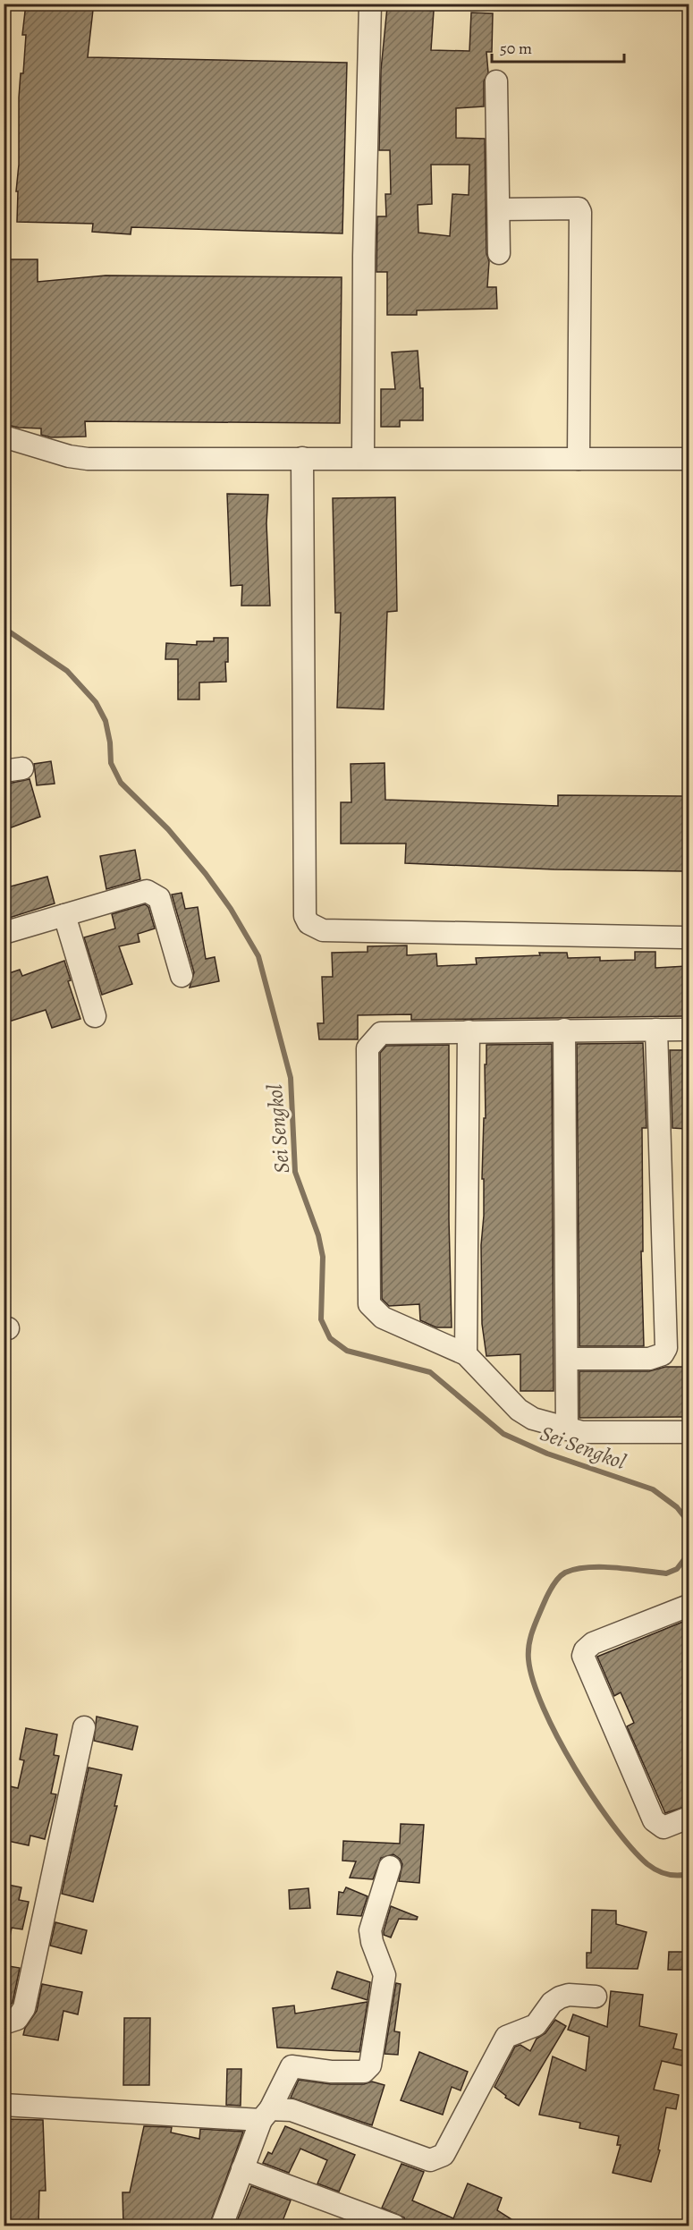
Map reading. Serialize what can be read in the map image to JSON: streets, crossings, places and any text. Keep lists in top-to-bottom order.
{
  "water": ["Sei Sengkol"],
  "scale_bar": "50 m"
}
